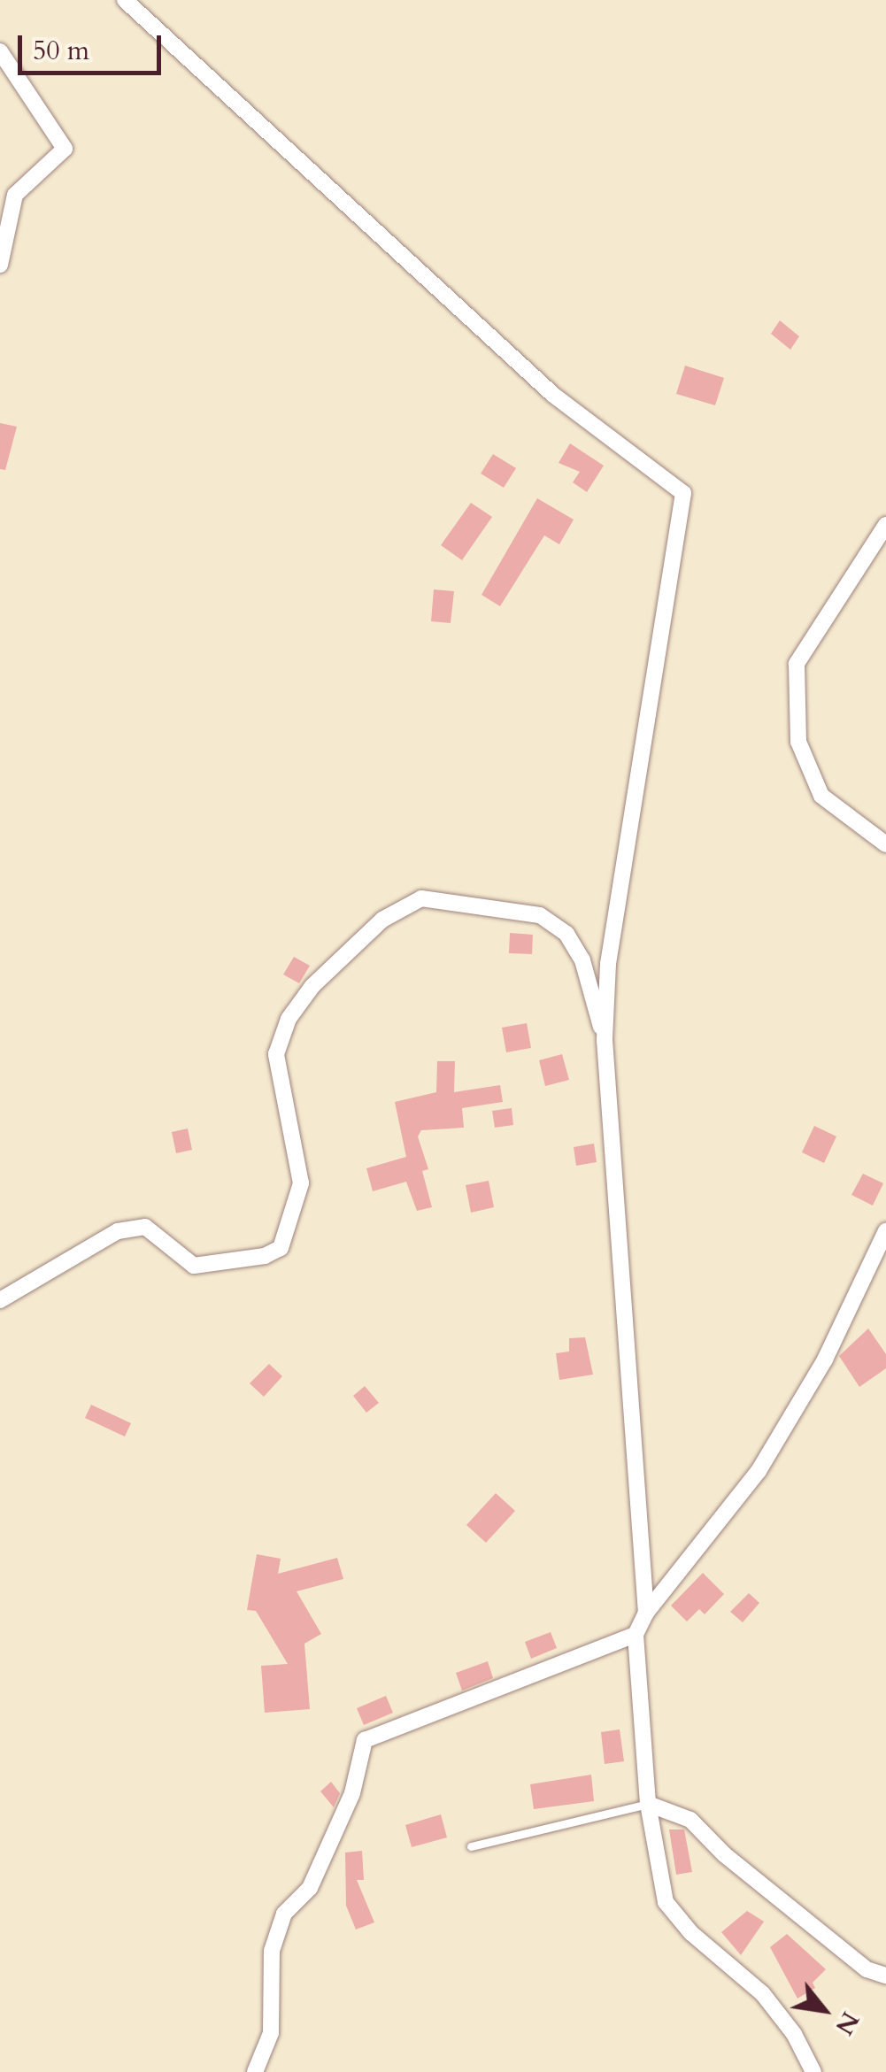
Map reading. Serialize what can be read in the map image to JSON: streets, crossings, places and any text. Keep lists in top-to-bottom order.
{
  "scale_bar": "50 m",
  "north": "bottom right"
}
